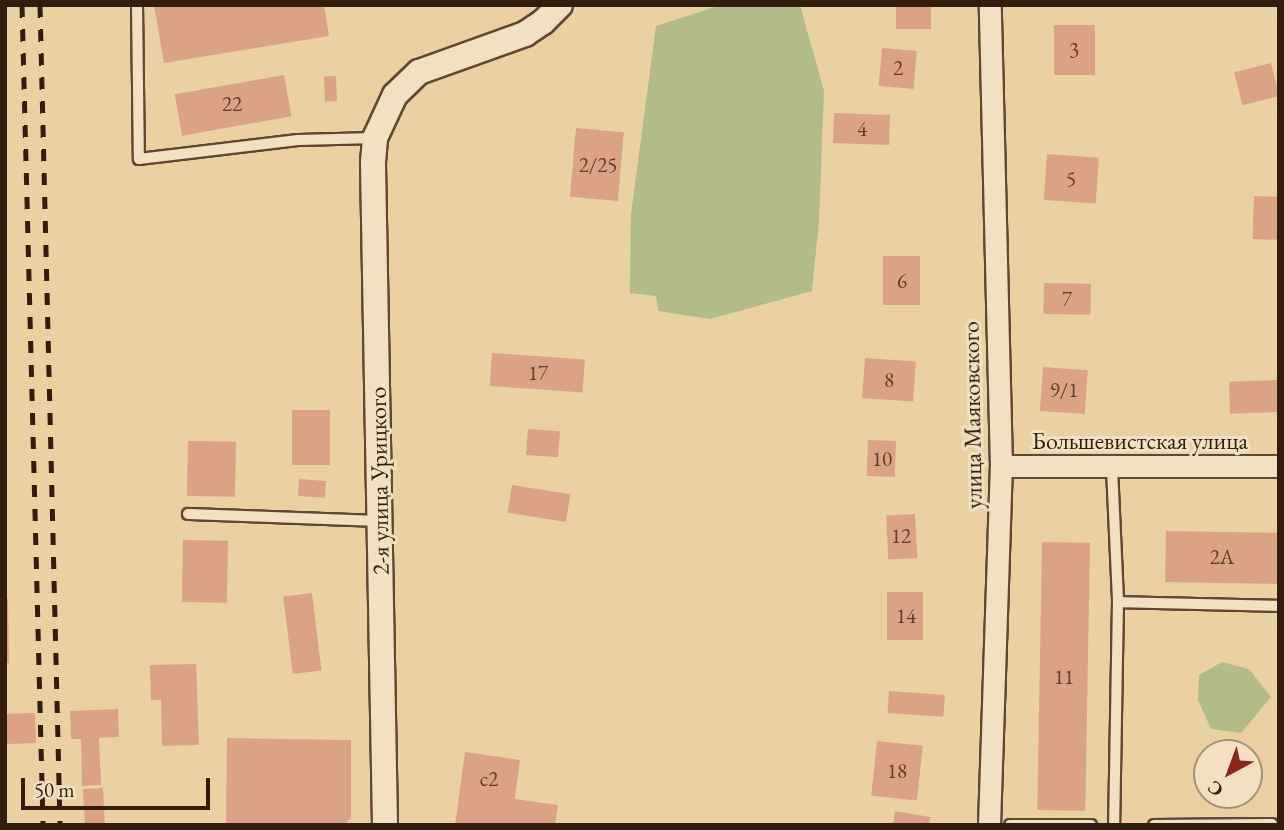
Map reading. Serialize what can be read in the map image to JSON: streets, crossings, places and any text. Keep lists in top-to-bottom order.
{
  "streets": {
    "street": ["улица Маяковского", "Большевистская улица", "2-я улица Урицкого"]
  },
  "crossings": [
    ["улица Маяковского", "Большевистская улица"]
  ],
  "house_numbers": [
    "3",
    "2",
    "22",
    "4",
    "2/25",
    "5",
    "6",
    "7",
    "17",
    "8",
    "9/1",
    "10",
    "12",
    "2А",
    "14",
    "11",
    "18",
    "с2"
  ],
  "scale_bar": "50 m",
  "north": "bottom left"
}
